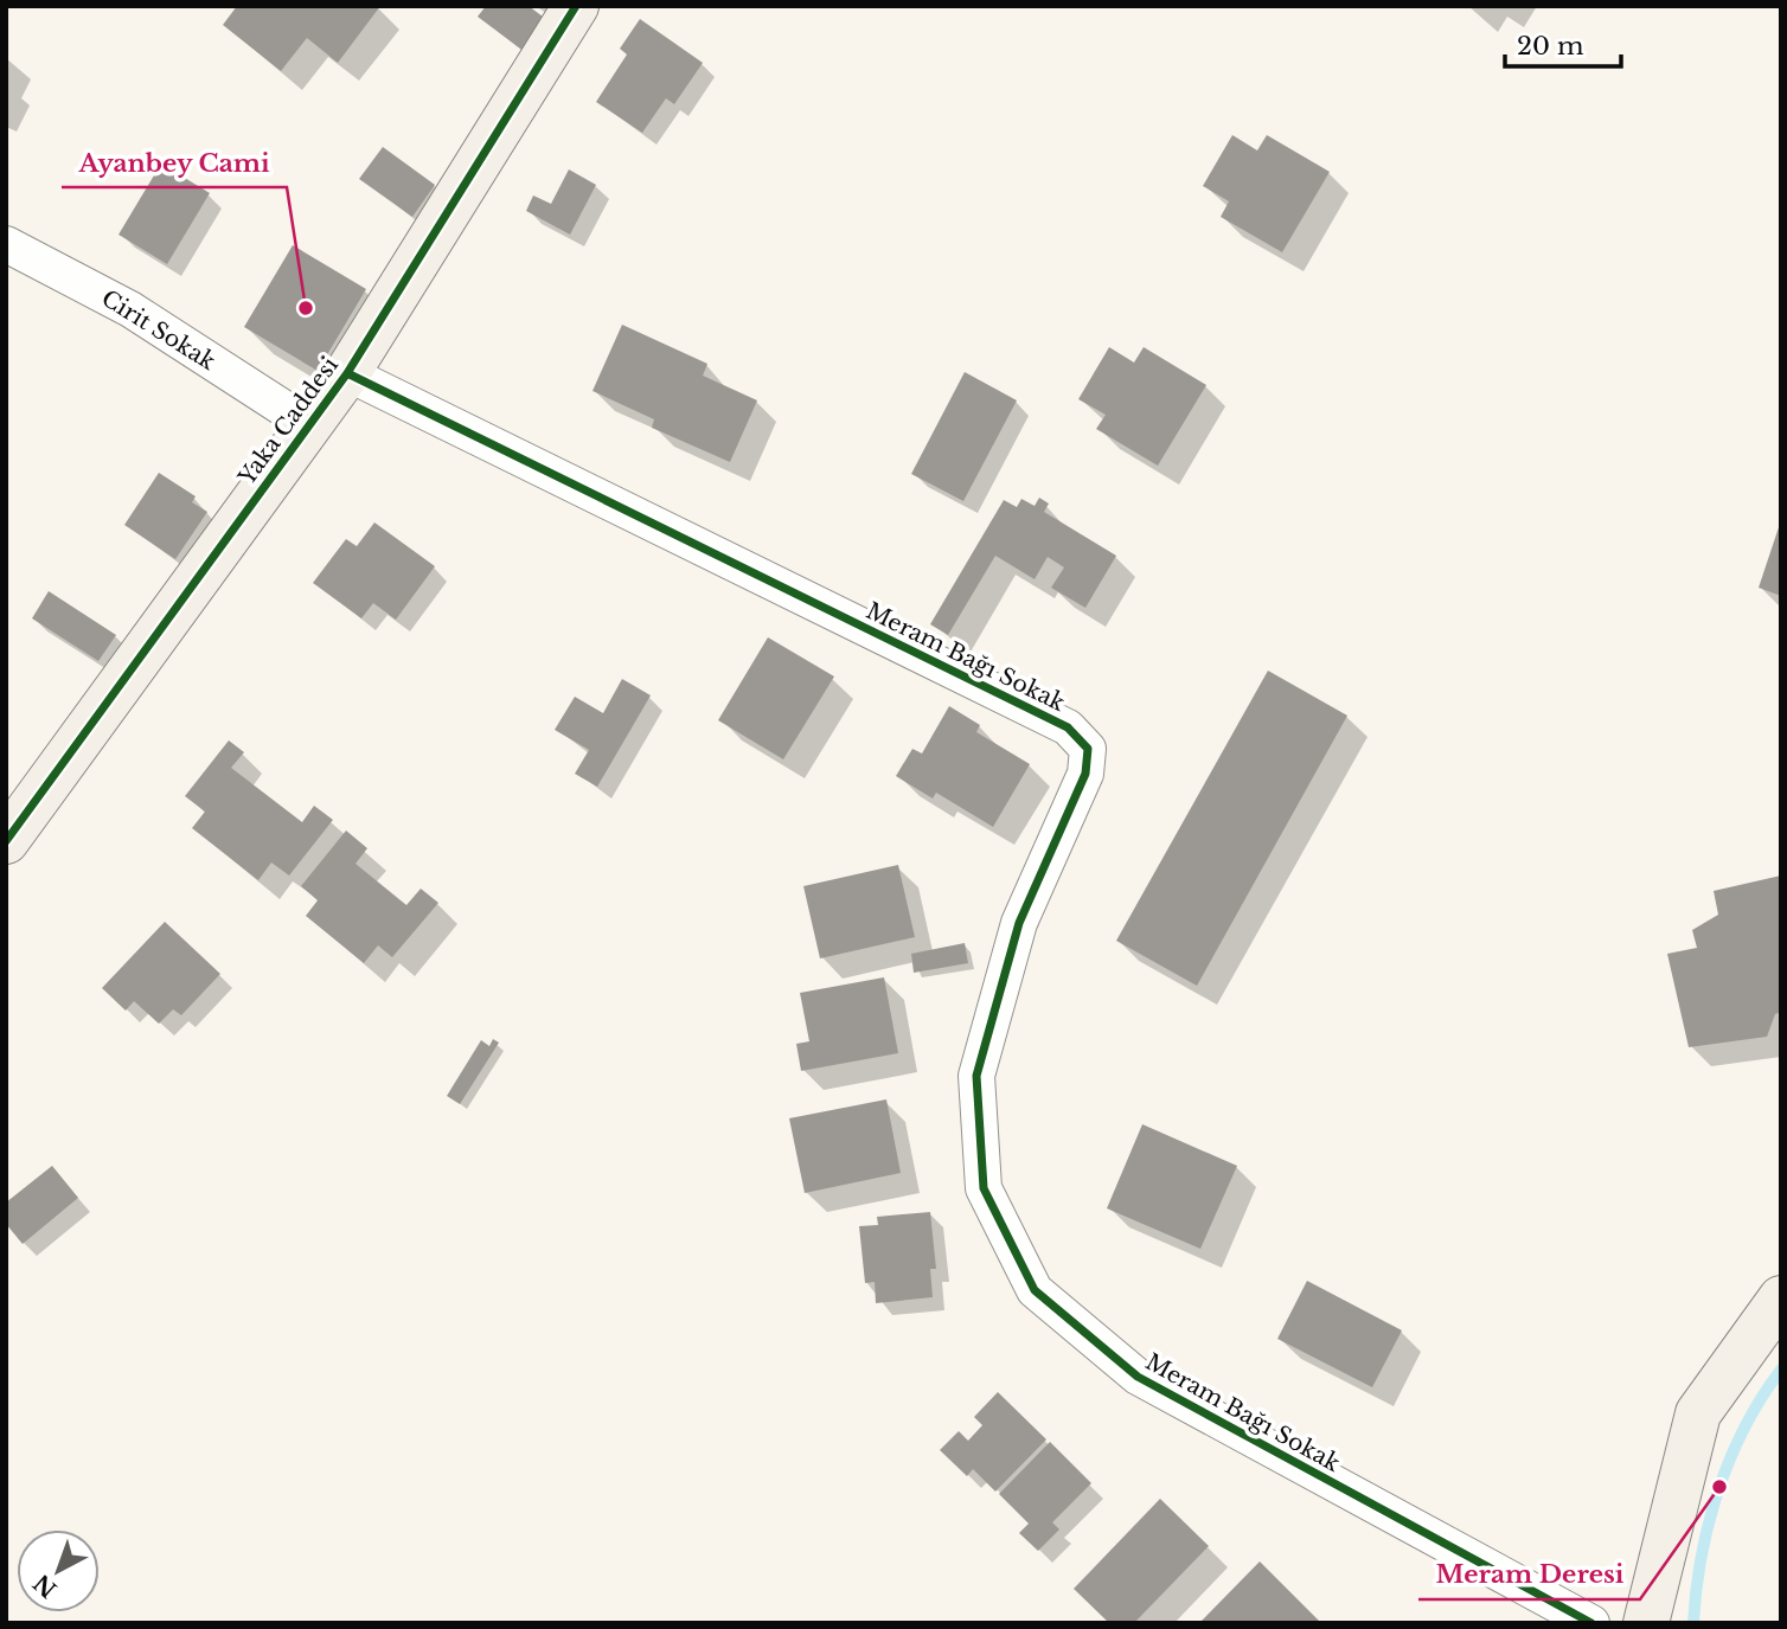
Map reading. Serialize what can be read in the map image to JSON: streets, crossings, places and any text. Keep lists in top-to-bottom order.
{
  "streets": {
    "street": ["Cirit Sokak", "Yaka Caddesi", "Meram Bağı Sokak"]
  },
  "crossings": [
    ["Cirit Sokak", "Yaka Caddesi"],
    ["Yaka Caddesi", "Meram Bağı Sokak"]
  ],
  "places": ["Ayanbey Cami", "Meram Deresi"],
  "scale_bar": "20 m",
  "north": "bottom left"
}
